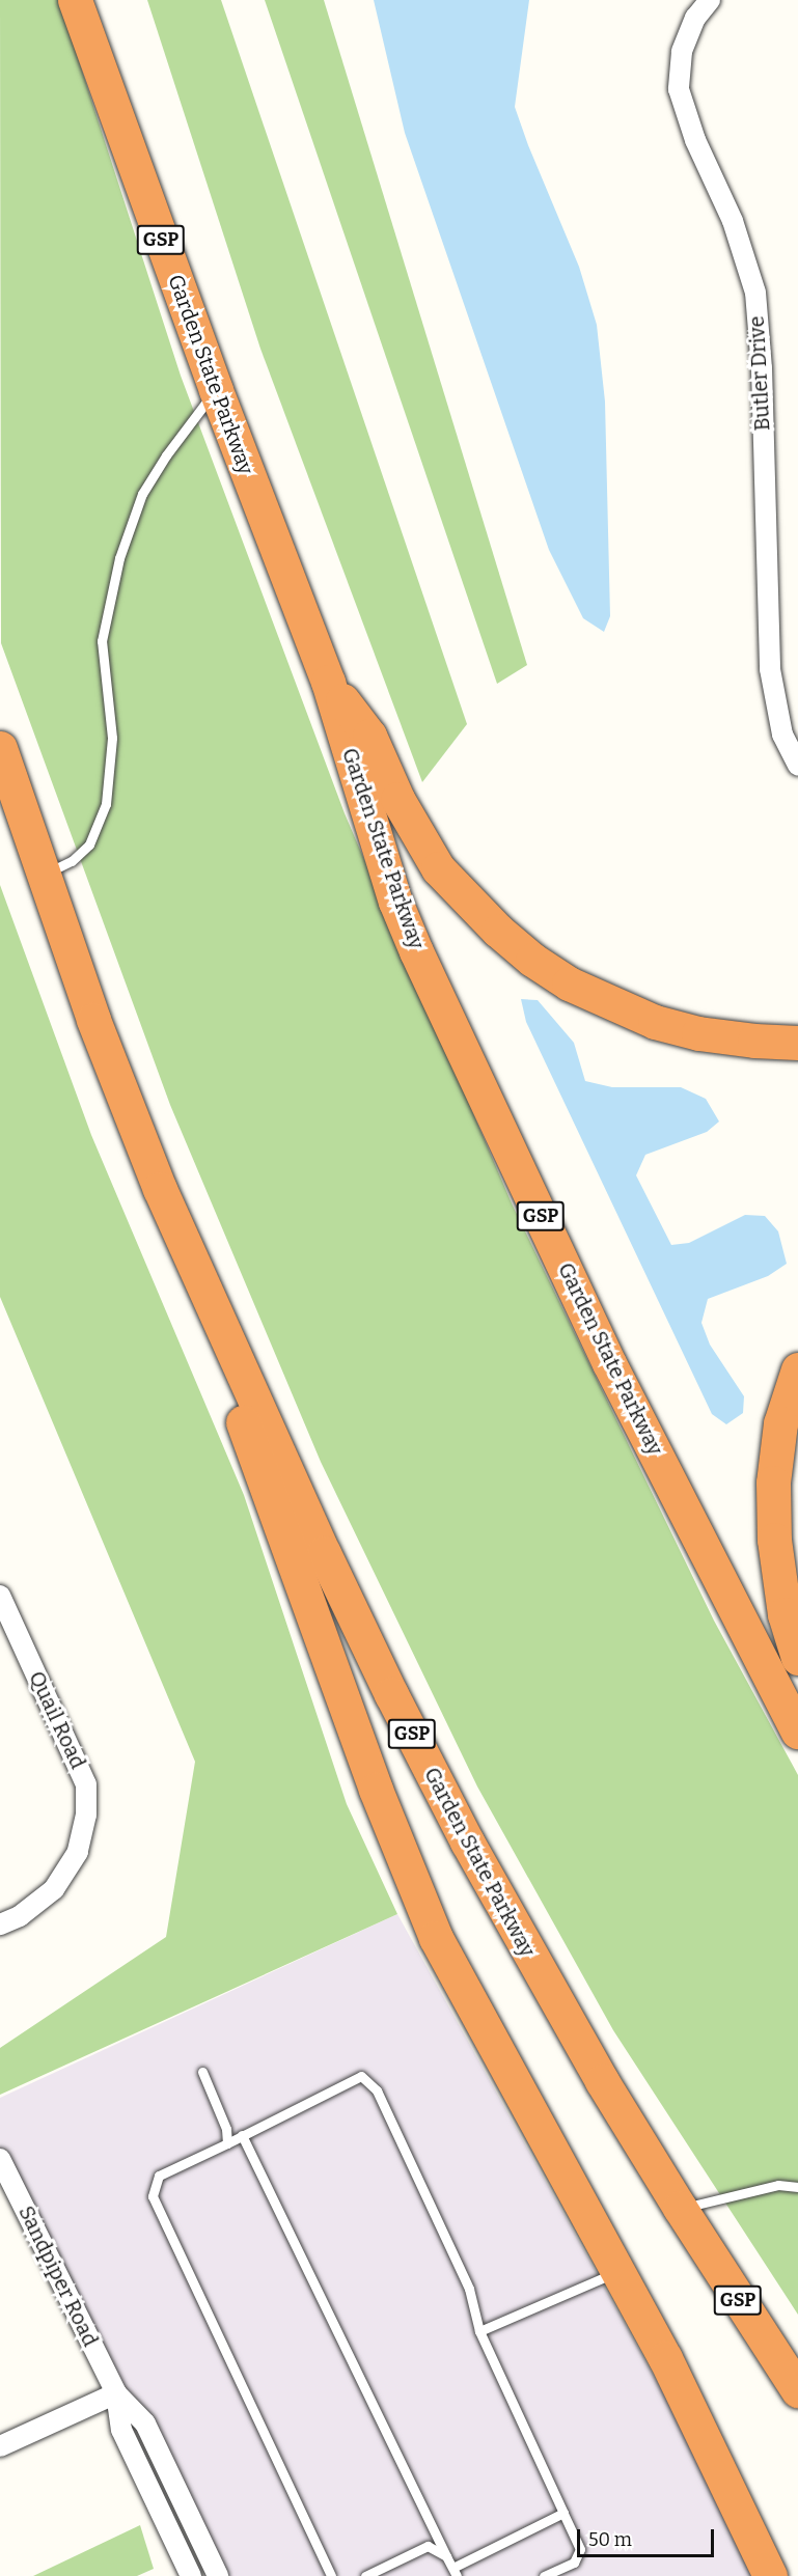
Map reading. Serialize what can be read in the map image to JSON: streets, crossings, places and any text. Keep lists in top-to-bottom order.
{
  "streets": {
    "highway": ["GSP", "Garden State Parkway"],
    "street": ["Butler Drive", "Quail Road", "Sandpiper Road"]
  },
  "scale_bar": "50 m"
}
